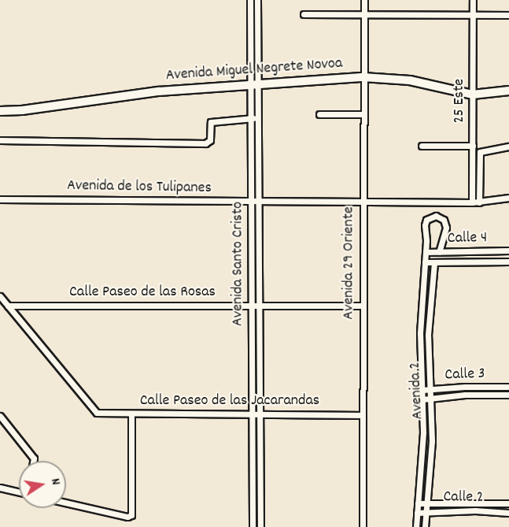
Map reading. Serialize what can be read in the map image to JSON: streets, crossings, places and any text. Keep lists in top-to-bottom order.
{
  "streets": {
    "main road": ["Avenida Miguel Negrete Novoa"],
    "street": [
      "25 Este",
      "Avenida de los Tulipanes",
      "Calle 4",
      "Avenida 29 Oriente",
      "Avenida Santo Cristo",
      "Calle Paseo de las Rosas",
      "Calle 3",
      "Avenida 2",
      "Calle Paseo de las Jacarandas",
      "Calle 2"
    ]
  },
  "crossings": [
    ["Avenida Miguel Negrete Novoa", "25 Este"],
    ["Avenida Miguel Negrete Novoa", "Avenida 29 Oriente"],
    ["Avenida Miguel Negrete Novoa", "Avenida Santo Cristo"],
    ["25 Este", "Avenida de los Tulipanes"],
    ["Avenida de los Tulipanes", "Avenida 29 Oriente"],
    ["Avenida de los Tulipanes", "Avenida Santo Cristo"],
    ["Calle 4", "Avenida 2"],
    ["Avenida 29 Oriente", "Calle Paseo de las Rosas"],
    ["Avenida 29 Oriente", "Calle Paseo de las Jacarandas"],
    ["Avenida Santo Cristo", "Calle Paseo de las Rosas"],
    ["Avenida Santo Cristo", "Calle Paseo de las Jacarandas"],
    ["Calle Paseo de las Rosas", "Calle Paseo de las Jacarandas"],
    ["Calle 3", "Avenida 2"],
    ["Avenida 2", "Calle 2"]
  ],
  "north": "right"
}
